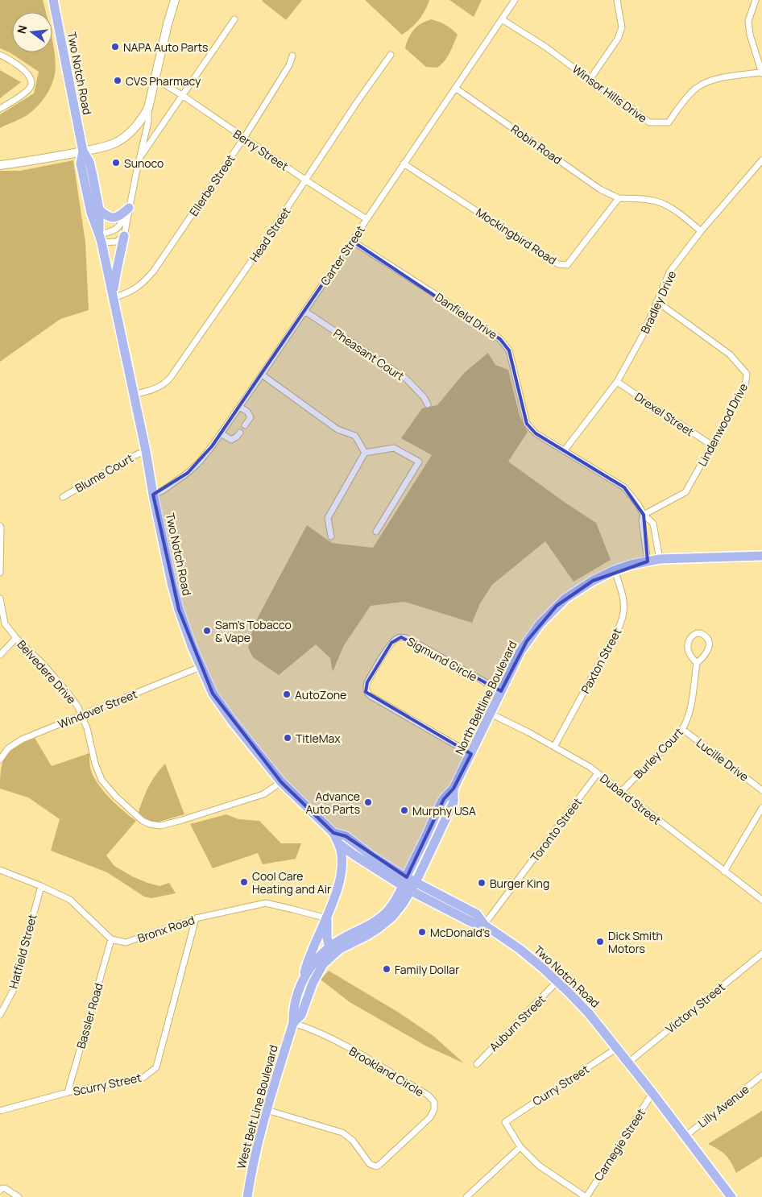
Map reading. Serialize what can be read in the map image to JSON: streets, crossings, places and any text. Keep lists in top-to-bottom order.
{
  "streets": {
    "main road": ["Two Notch Road", "North Beltline Boulevard", "West Belt Line Boulevard"],
    "street": [
      "Winsor Hills Drive",
      "Robin Road",
      "Berry Street",
      "Ellerbe Street",
      "Head Street",
      "Mockingbird Road",
      "Carter Street",
      "Bradley Drive",
      "Danfield Drive",
      "Pheasant Court",
      "Drexel Street",
      "Lindenwood Drive",
      "Blume Court",
      "Sigmund Circle",
      "Paxton Street",
      "Belvedere Drive",
      "Windover Street",
      "Burley Court",
      "Lucille Drive",
      "Dubard Street",
      "Toronto Street",
      "Bronx Road",
      "Hatfield Street",
      "Victory Street",
      "Bassler Road",
      "Auburn Street",
      "Brookland Circle",
      "Scurry Street",
      "Curry Street",
      "Lilly Avenue",
      "Carnegie Street"
    ]
  },
  "crossings": [
    ["Two Notch Road", "Ellerbe Street"],
    ["Two Notch Road", "Head Street"],
    ["Two Notch Road", "Carter Street"],
    ["Two Notch Road", "Blume Court"],
    ["Two Notch Road", "Belvedere Drive"],
    ["Two Notch Road", "North Beltline Boulevard"],
    ["Two Notch Road", "Windover Street"],
    ["Two Notch Road", "Toronto Street"],
    ["Two Notch Road", "Victory Street"],
    ["Two Notch Road", "Auburn Street"],
    ["Two Notch Road", "Curry Street"],
    ["Two Notch Road", "Lilly Avenue"],
    ["Two Notch Road", "West Belt Line Boulevard"],
    ["Two Notch Road", "Carnegie Street"],
    ["Winsor Hills Drive", "Carter Street"],
    ["Robin Road", "Mockingbird Road"],
    ["Robin Road", "Carter Street"],
    ["Berry Street", "Ellerbe Street"],
    ["Berry Street", "Head Street"],
    ["Berry Street", "Carter Street"],
    ["Mockingbird Road", "Carter Street"],
    ["Carter Street", "Danfield Drive"],
    ["Carter Street", "Pheasant Court"],
    ["Bradley Drive", "Danfield Drive"],
    ["Bradley Drive", "Drexel Street"],
    ["Bradley Drive", "Lindenwood Drive"],
    ["Danfield Drive", "Lindenwood Drive"],
    ["Danfield Drive", "North Beltline Boulevard"],
    ["Drexel Street", "Lindenwood Drive"],
    ["Sigmund Circle", "North Beltline Boulevard"],
    ["Paxton Street", "North Beltline Boulevard"],
    ["Paxton Street", "Dubard Street"],
    ["Belvedere Drive", "Windover Street"],
    ["North Beltline Boulevard", "Dubard Street"],
    ["North Beltline Boulevard", "West Belt Line Boulevard"],
    ["Burley Court", "Lucille Drive"],
    ["Burley Court", "Dubard Street"],
    ["Dubard Street", "Toronto Street"],
    ["Bronx Road", "Bassler Road"],
    ["Bronx Road", "Scurry Street"],
    ["Bassler Road", "Scurry Street"],
    ["Brookland Circle", "West Belt Line Boulevard"]
  ],
  "places": [
    "NAPA Auto Parts",
    "CVS Pharmacy",
    "Sunoco",
    "Sam's Tobacco & Vape",
    "AutoZone",
    "TitleMax",
    "Advance Auto Parts",
    "Murphy USA",
    "Cool Care Heating and Air",
    "Burger King",
    "McDonald's",
    "Dick Smith Motors",
    "Family Dollar"
  ],
  "north": "left"
}
